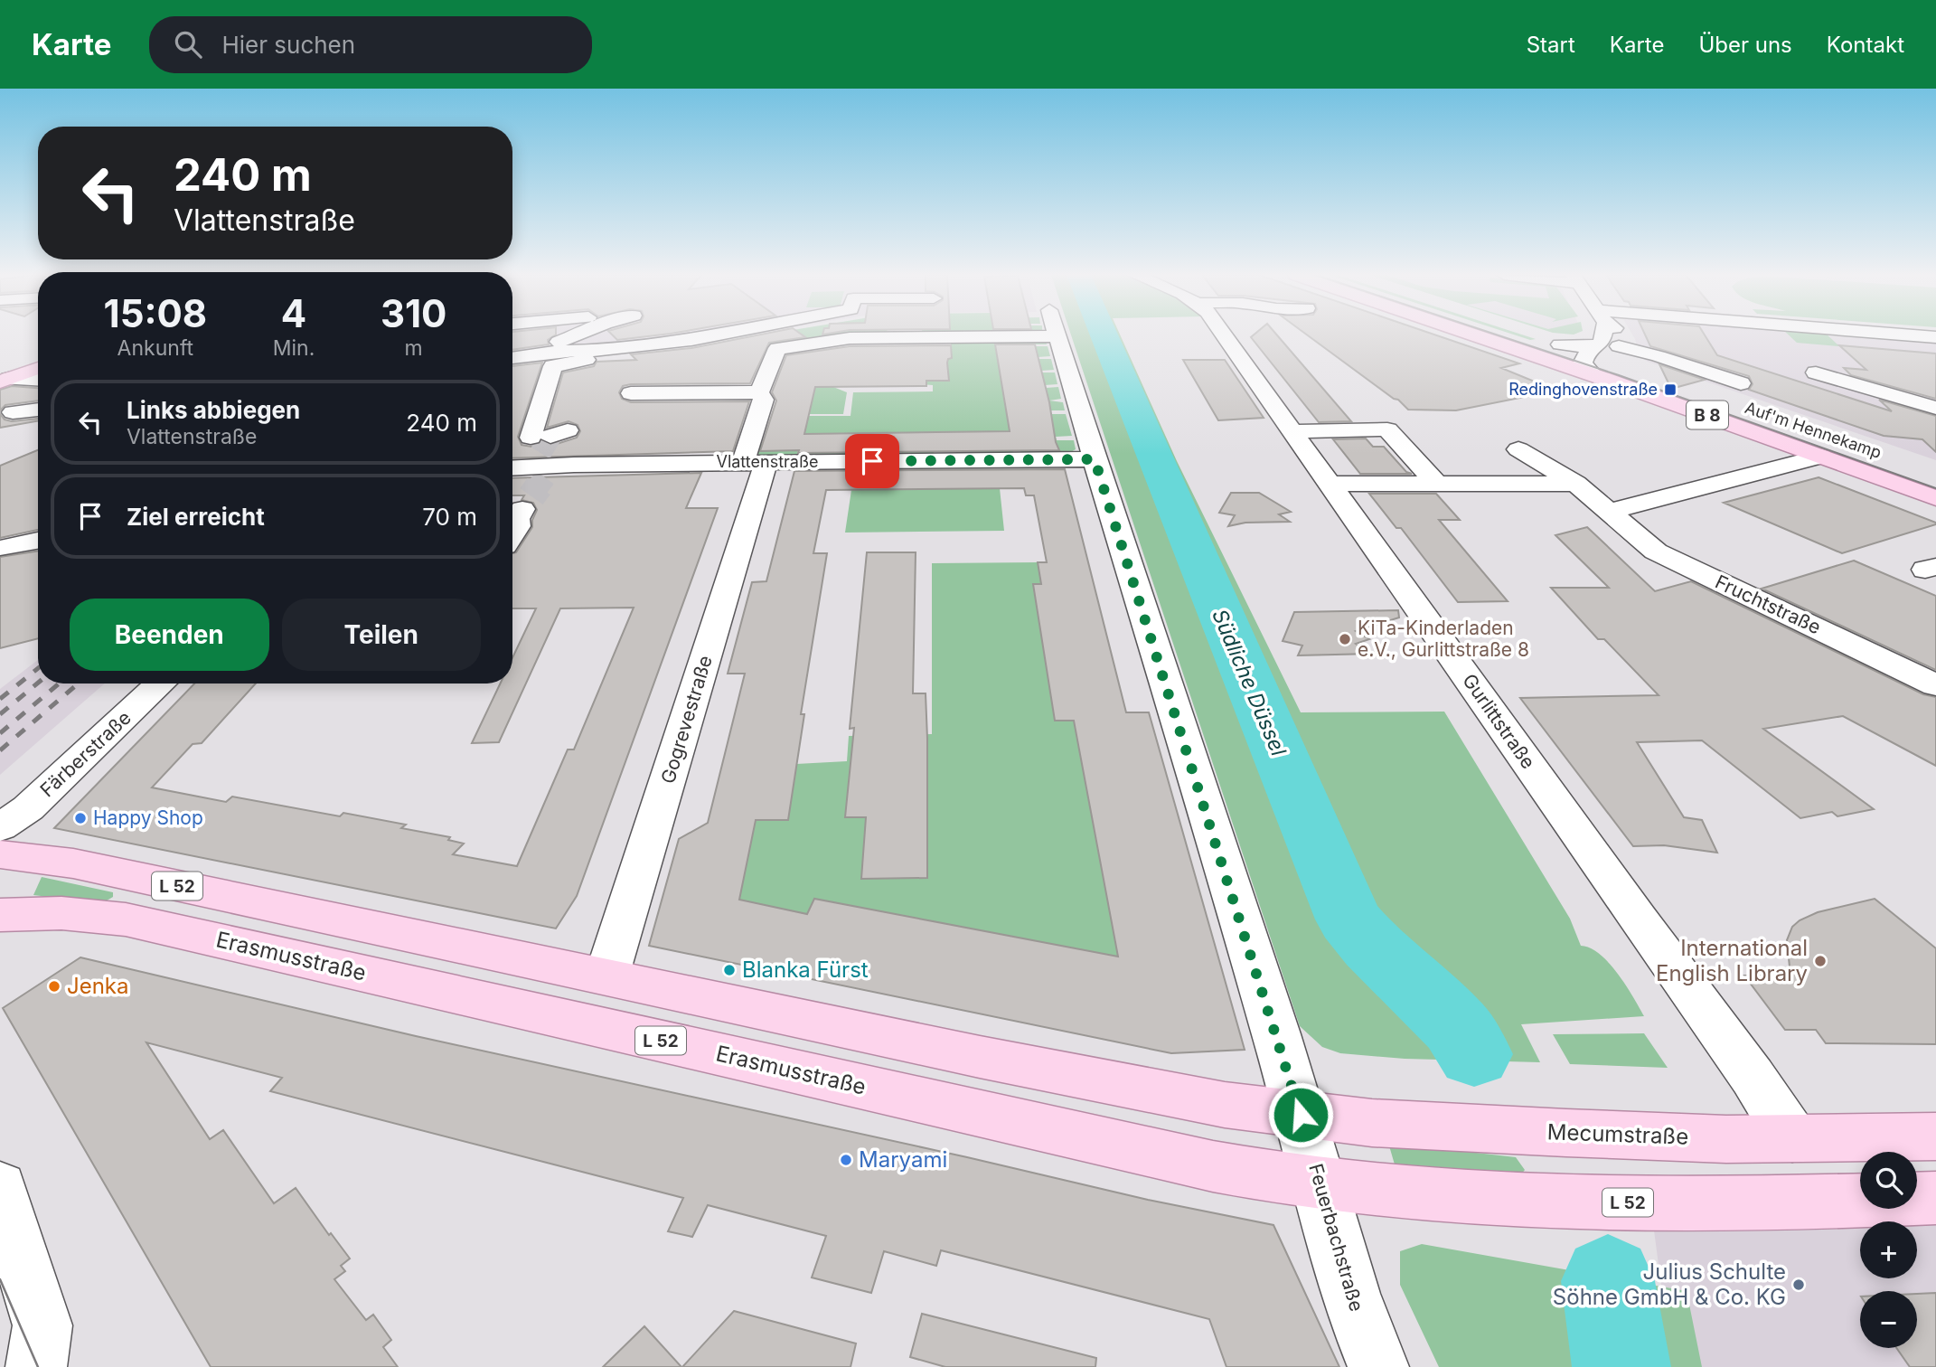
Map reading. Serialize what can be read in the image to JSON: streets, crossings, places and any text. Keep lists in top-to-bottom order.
{
  "streets": {
    "main road": [
      "B 8",
      "Auf'm Hennekamp",
      "L 52",
      "Erasmusstraße",
      "Mecumstraße"
    ],
    "street": [
      "Vlattenstraße",
      "Fruchtstraße",
      "Gogrevestraße",
      "Gurlittstraße",
      "Färberstraße",
      "Feuerbachstraße"
    ]
  },
  "crossings": [
    ["Vlattenstraße", "Gogrevestraße"],
    ["Vlattenstraße", "Feuerbachstraße"],
    ["Gogrevestraße", "L 52"],
    ["Gurlittstraße", "Mecumstraße"],
    ["L 52", "Erasmusstraße"],
    ["L 52", "Mecumstraße"],
    ["L 52", "Feuerbachstraße"],
    ["Erasmusstraße", "Feuerbachstraße"],
    ["Mecumstraße", "Feuerbachstraße"]
  ],
  "water": ["Südliche Düssel"],
  "places": {
    "transit": ["Redinghovenstraße"],
    "other": [
      "KiTa-Kinderladen e.V., Gurlittstraße 8",
      "Happy Shop",
      "International English Library",
      "Blanka Fürst",
      "Jenka",
      "Maryami",
      "Julius Schulte Söhne GmbH & Co. KG"
    ]
  },
  "page": {
    "header": "Karte",
    "search": "Hier suchen",
    "nav": [
      "Start",
      "Karte",
      "Über uns",
      "Kontakt"
    ],
    "turn": ["240 m", "Vlattenstraße"],
    "eta": [
      "15:08",
      "Ankunft",
      "4",
      "Min.",
      "310",
      "m"
    ],
    "list": [
      {
        "name": "Links abbiegen",
        "note": "Vlattenstraße",
        "value": "240 m"
      },
      {
        "name": "Ziel erreicht",
        "value": "70 m"
      }
    ],
    "buttons": ["Beenden", "Teilen"],
    "map_buttons": ["+", "−"]
  }
}
